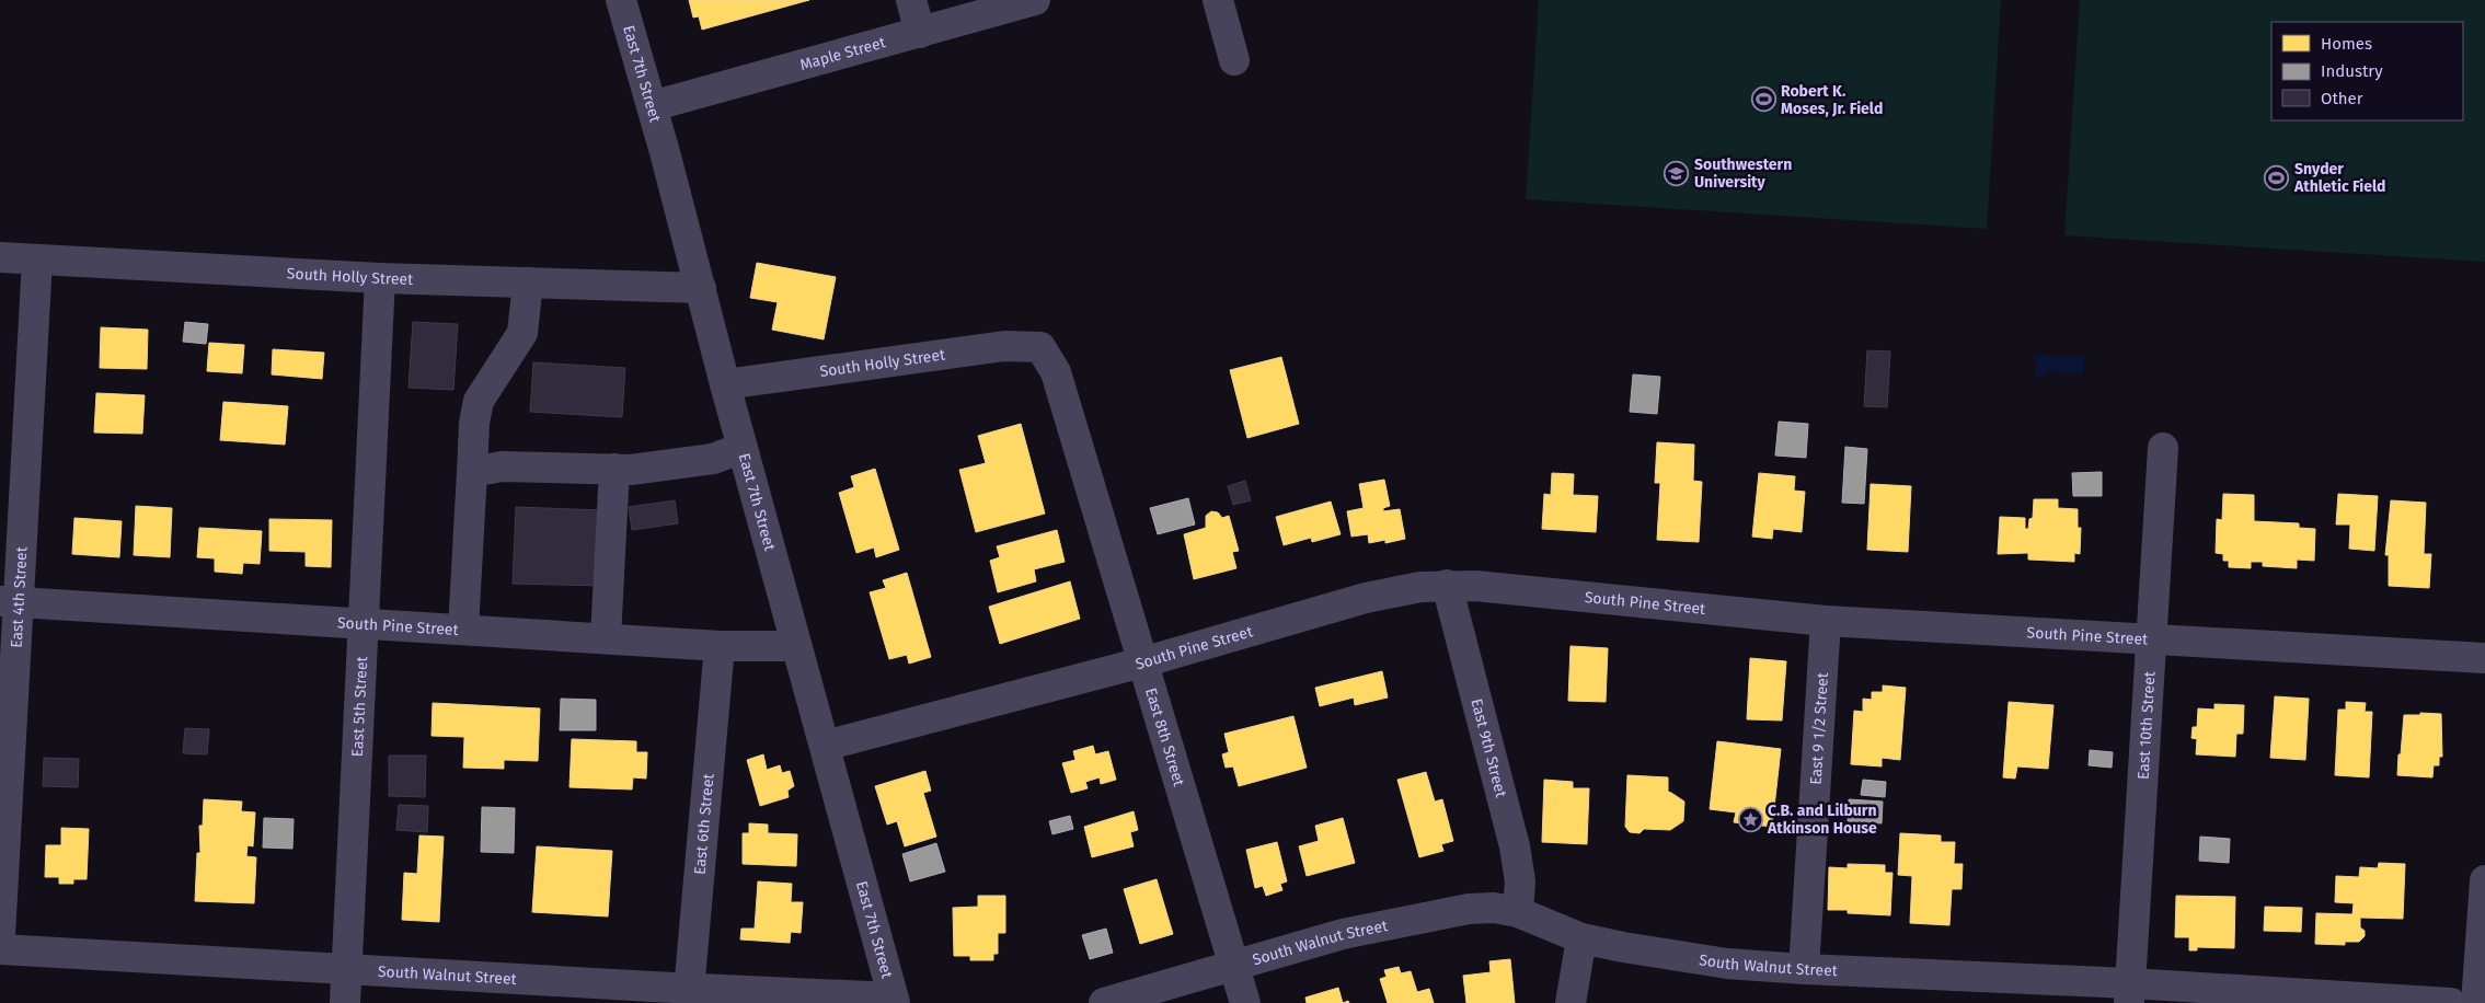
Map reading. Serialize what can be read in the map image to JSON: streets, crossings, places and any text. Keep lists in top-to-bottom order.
{
  "streets": {
    "street": [
      "Maple Street",
      "East 7th Street",
      "South Holly Street",
      "East 4th Street",
      "South Pine Street",
      "East 5th Street",
      "East 10th Street",
      "East 9 1/2 Street",
      "East 8th Street",
      "East 9th Street",
      "East 6th Street",
      "South Walnut Street"
    ]
  },
  "crossings": [
    ["Maple Street", "East 7th Street"],
    ["East 7th Street", "South Holly Street"],
    ["East 7th Street", "South Pine Street"],
    ["East 7th Street", "South Walnut Street"],
    ["South Holly Street", "East 4th Street"],
    ["South Holly Street", "East 5th Street"],
    ["South Holly Street", "East 8th Street"],
    ["East 4th Street", "South Pine Street"],
    ["South Pine Street", "East 5th Street"],
    ["South Pine Street", "East 10th Street"],
    ["South Pine Street", "East 9 1/2 Street"],
    ["South Pine Street", "East 8th Street"],
    ["South Pine Street", "East 9th Street"],
    ["South Pine Street", "East 6th Street"],
    ["East 5th Street", "South Walnut Street"],
    ["East 10th Street", "South Walnut Street"],
    ["East 9 1/2 Street", "South Walnut Street"],
    ["East 8th Street", "South Walnut Street"],
    ["East 9th Street", "South Walnut Street"],
    ["East 6th Street", "South Walnut Street"]
  ],
  "places": {
    "sports": ["Robert K. Moses, Jr. Field", "Snyder Athletic Field"],
    "school or university": ["Southwestern University"],
    "place": ["C.B. and Lilburn Atkinson House"]
  },
  "legend": ["Homes", "Industry", "Other"]
}
